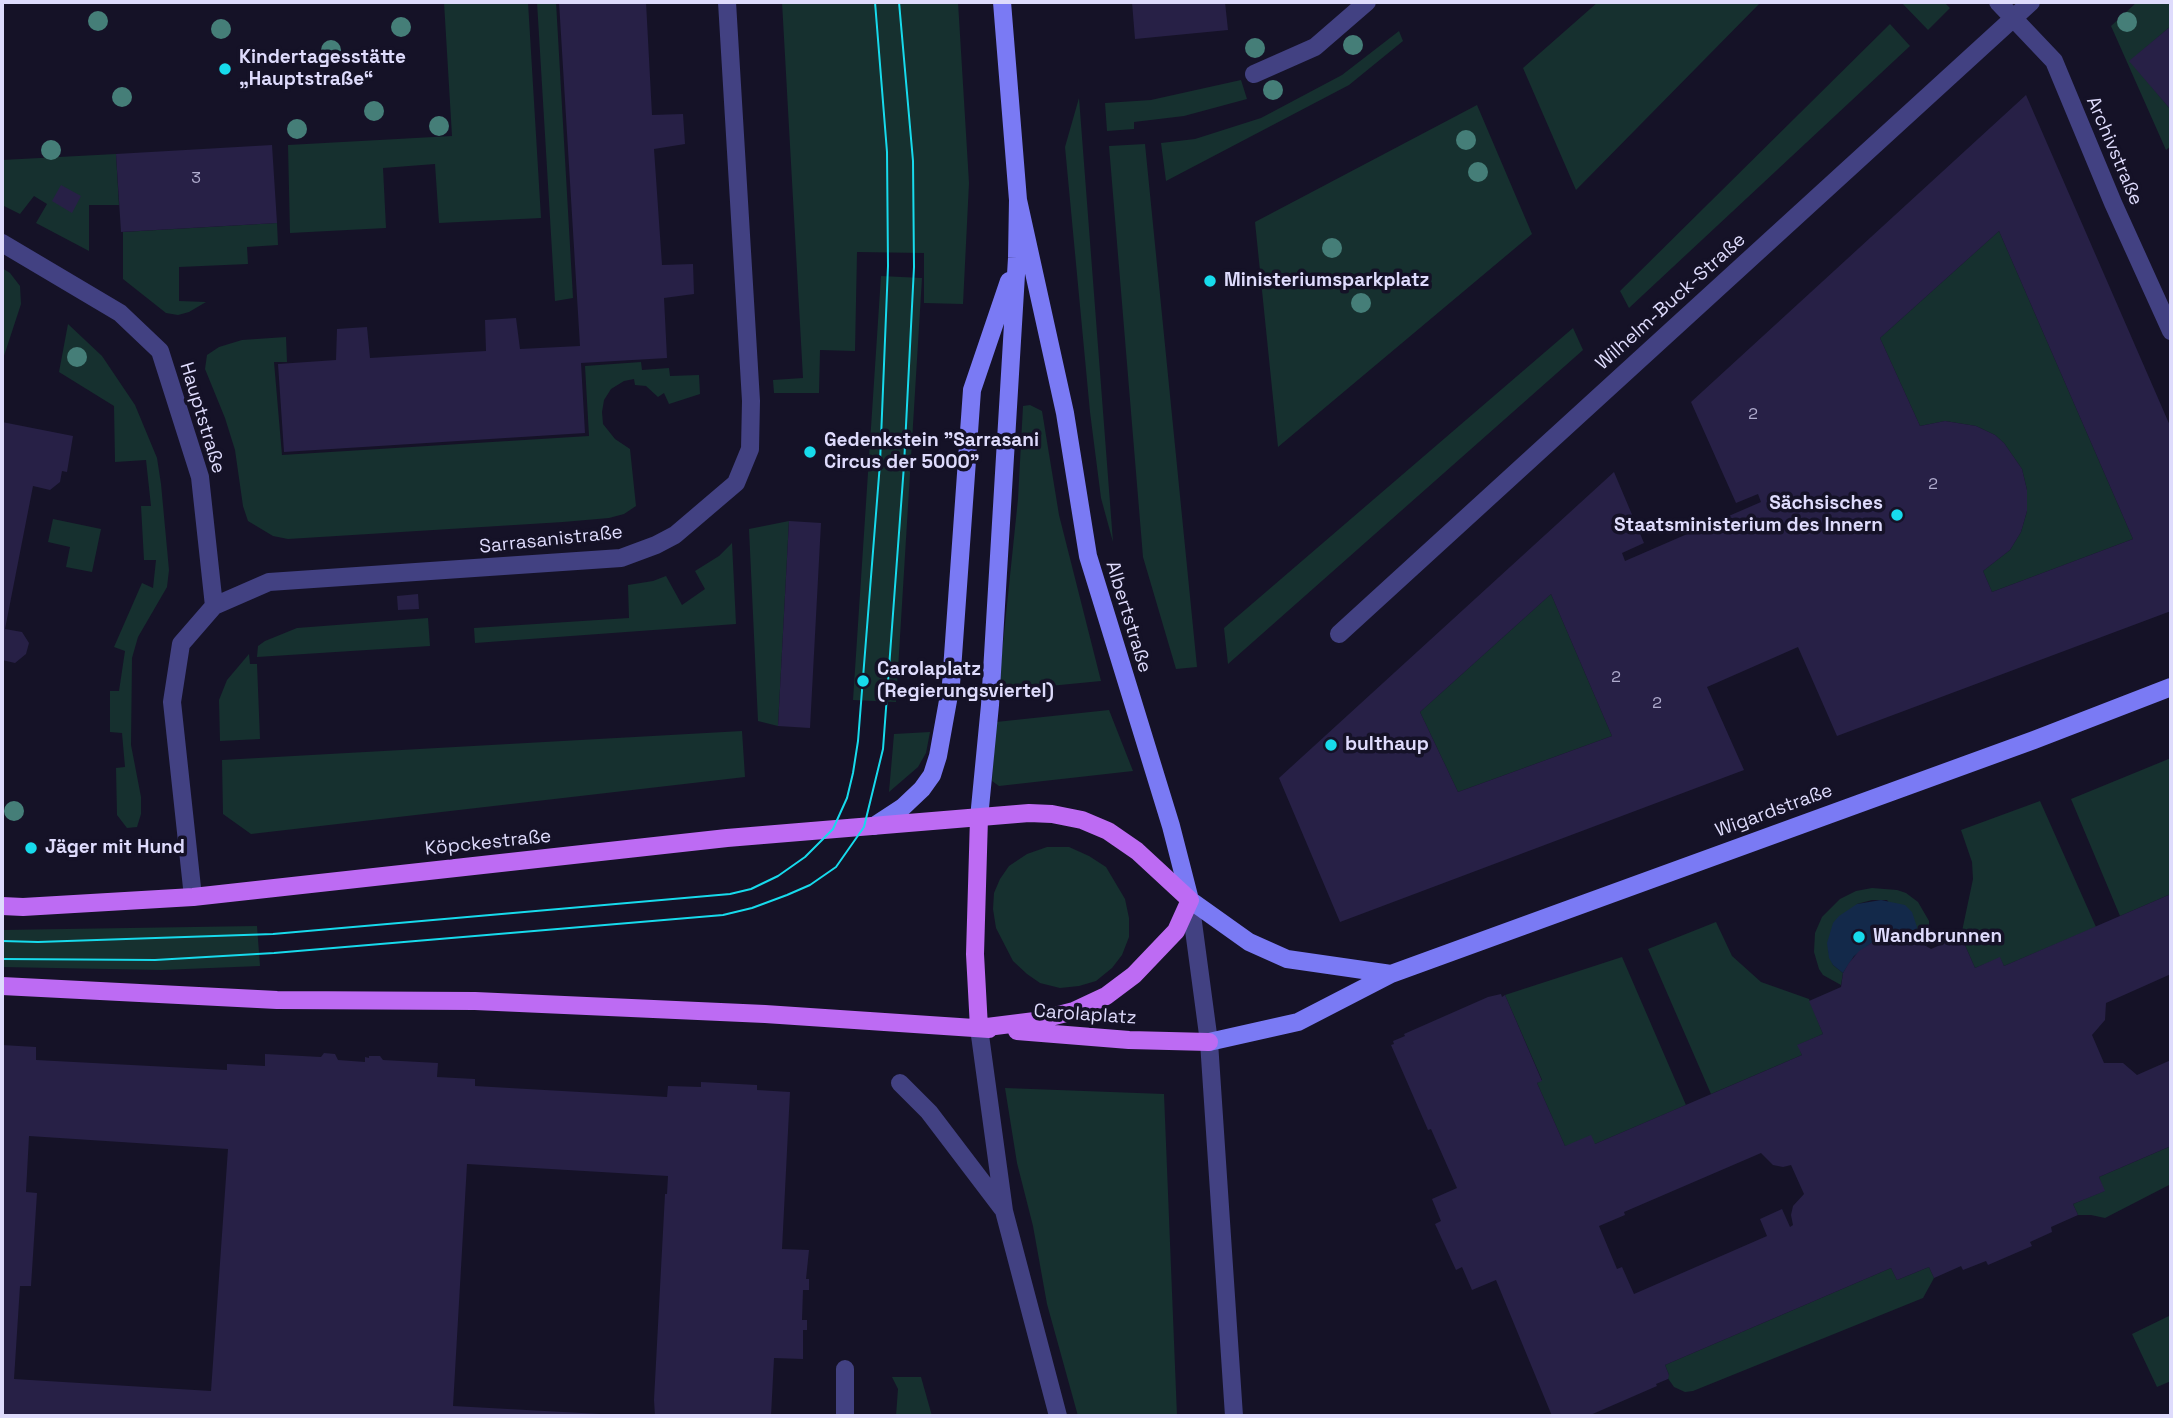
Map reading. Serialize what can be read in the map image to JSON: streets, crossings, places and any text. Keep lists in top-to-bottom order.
{
  "streets": {
    "main road": [
      "Albertstraße",
      "Wigardstraße",
      "Köpckestraße",
      "Carolaplatz"
    ],
    "street": [
      "Archivstraße",
      "Wilhelm-Buck-Straße",
      "Hauptstraße",
      "Sarrasanistraße"
    ]
  },
  "crossings": [
    ["Archivstraße", "Wilhelm-Buck-Straße"],
    ["Hauptstraße", "Sarrasanistraße"],
    ["Sarrasanistraße", "Köpckestraße"],
    ["Albertstraße", "Wigardstraße"],
    ["Albertstraße", "Köpckestraße"],
    ["Albertstraße", "Carolaplatz"],
    ["Wigardstraße", "Carolaplatz"]
  ],
  "places": [
    "Kindertagesstätte „Hauptstraße“",
    "Ministeriumsparkplatz",
    "Gedenkstein \"Sarrasani Circus der 5000\"",
    "Sächsisches Staatsministerium des Innern",
    "Carolaplatz (Regierungsviertel)",
    "bulthaup",
    "Jäger mit Hund",
    "Wandbrunnen"
  ],
  "house_numbers": [
    "3",
    "2",
    "2",
    "2",
    "2"
  ]
}
